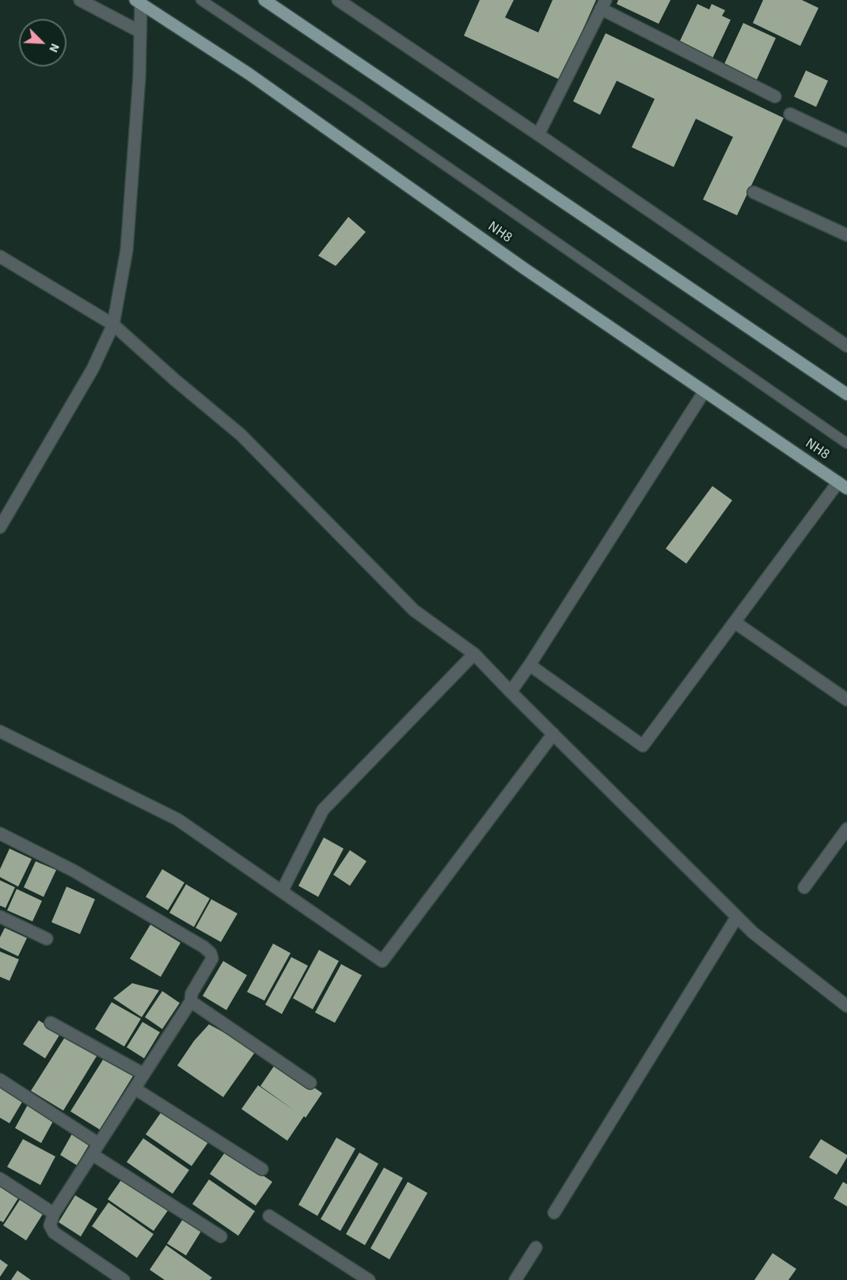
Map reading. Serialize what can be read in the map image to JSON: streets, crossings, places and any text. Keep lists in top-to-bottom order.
{
  "streets": {
    "main road": ["NH8"]
  },
  "north": "bottom right"
}
